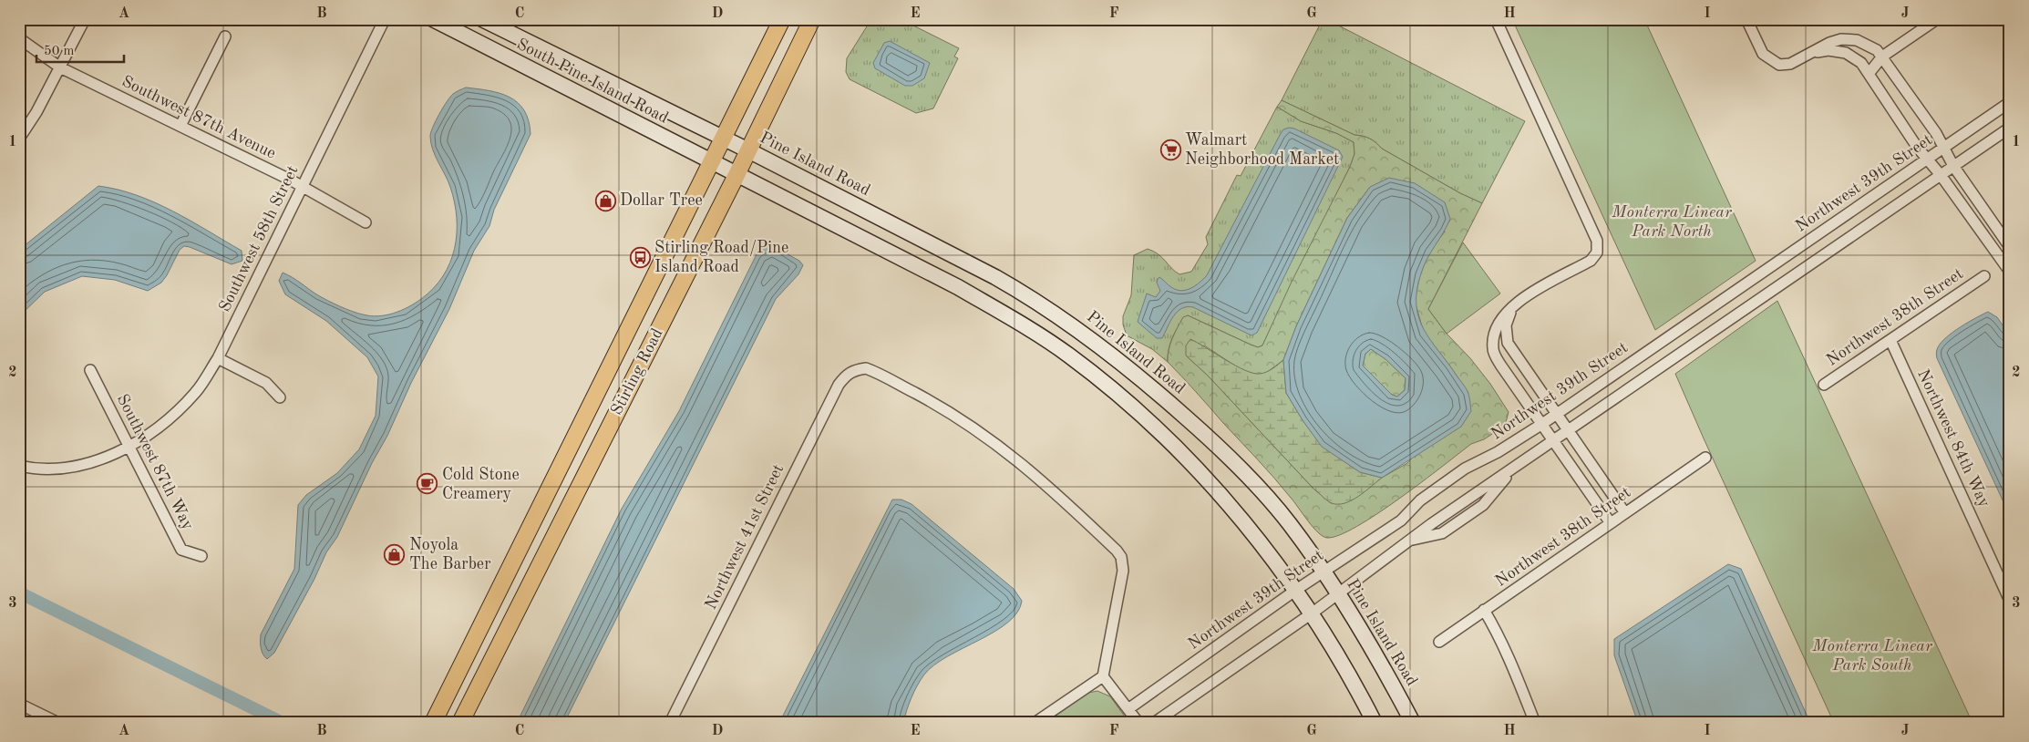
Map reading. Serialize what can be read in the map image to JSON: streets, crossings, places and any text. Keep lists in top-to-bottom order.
{
  "streets": {
    "main road": ["South Pine Island Road", "Pine Island Road", "Stirling Road"],
    "street": [
      "Southwest 87th Avenue",
      "Northwest 39th Street",
      "Southwest 58th Street",
      "Northwest 38th Street",
      "Northwest 84th Way",
      "Southwest 87th Way",
      "Northwest 41st Street"
    ]
  },
  "crossings": [
    ["South Pine Island Road", "Pine Island Road"],
    ["South Pine Island Road", "Stirling Road"],
    ["Southwest 87th Avenue", "Southwest 58th Street"],
    ["Pine Island Road", "Northwest 39th Street"],
    ["Pine Island Road", "Stirling Road"],
    ["Southwest 58th Street", "Southwest 87th Way"],
    ["Northwest 38th Street", "Northwest 84th Way"]
  ],
  "parks": ["Monterra Linear Park North", "Monterra Linear Park South"],
  "places": {
    "supermarket": ["Walmart Neighborhood Market"],
    "shop": ["Dollar Tree", "Noyola The Barber"],
    "bus stop": ["Stirling Road/Pine Island Road"],
    "cafe": ["Cold Stone Creamery"]
  },
  "scale_bar": "50 m",
  "grid": {
    "columns": [
      "A",
      "B",
      "C",
      "D",
      "E",
      "F",
      "G",
      "H",
      "I",
      "J"
    ],
    "rows": ["1", "2", "3"]
  }
}
